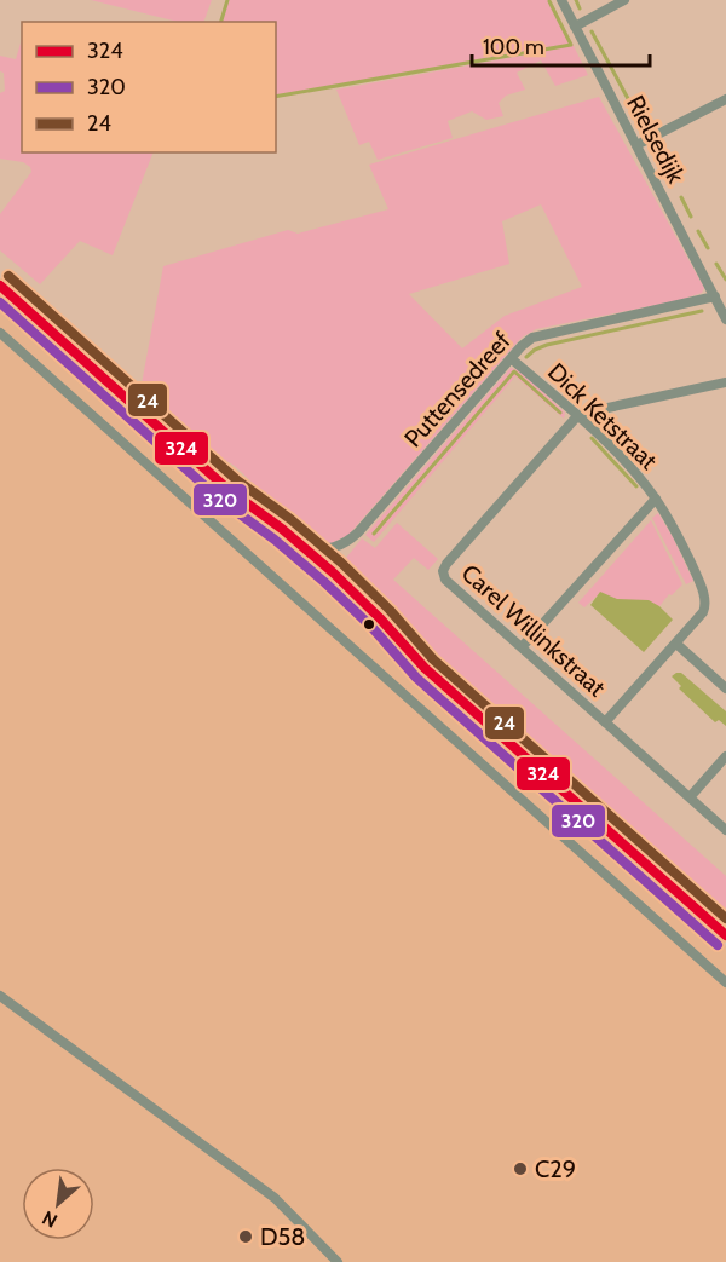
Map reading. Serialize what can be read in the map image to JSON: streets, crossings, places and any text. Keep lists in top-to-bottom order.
{
  "streets": {
    "street": [
      "Rielsedijk",
      "Puttensedreef",
      "Dick Ketstraat",
      "Carel Willinkstraat"
    ]
  },
  "crossings": [
    ["Rielsedijk", "Puttensedreef"],
    ["Puttensedreef", "Dick Ketstraat"],
    ["Dick Ketstraat", "Carel Willinkstraat"]
  ],
  "places": ["C29", "D58"],
  "lines": ["transit line 24", "transit line 324", "transit line 320"],
  "legend": ["324", "320", "24"],
  "scale_bar": "100 m",
  "north": "bottom left"
}
